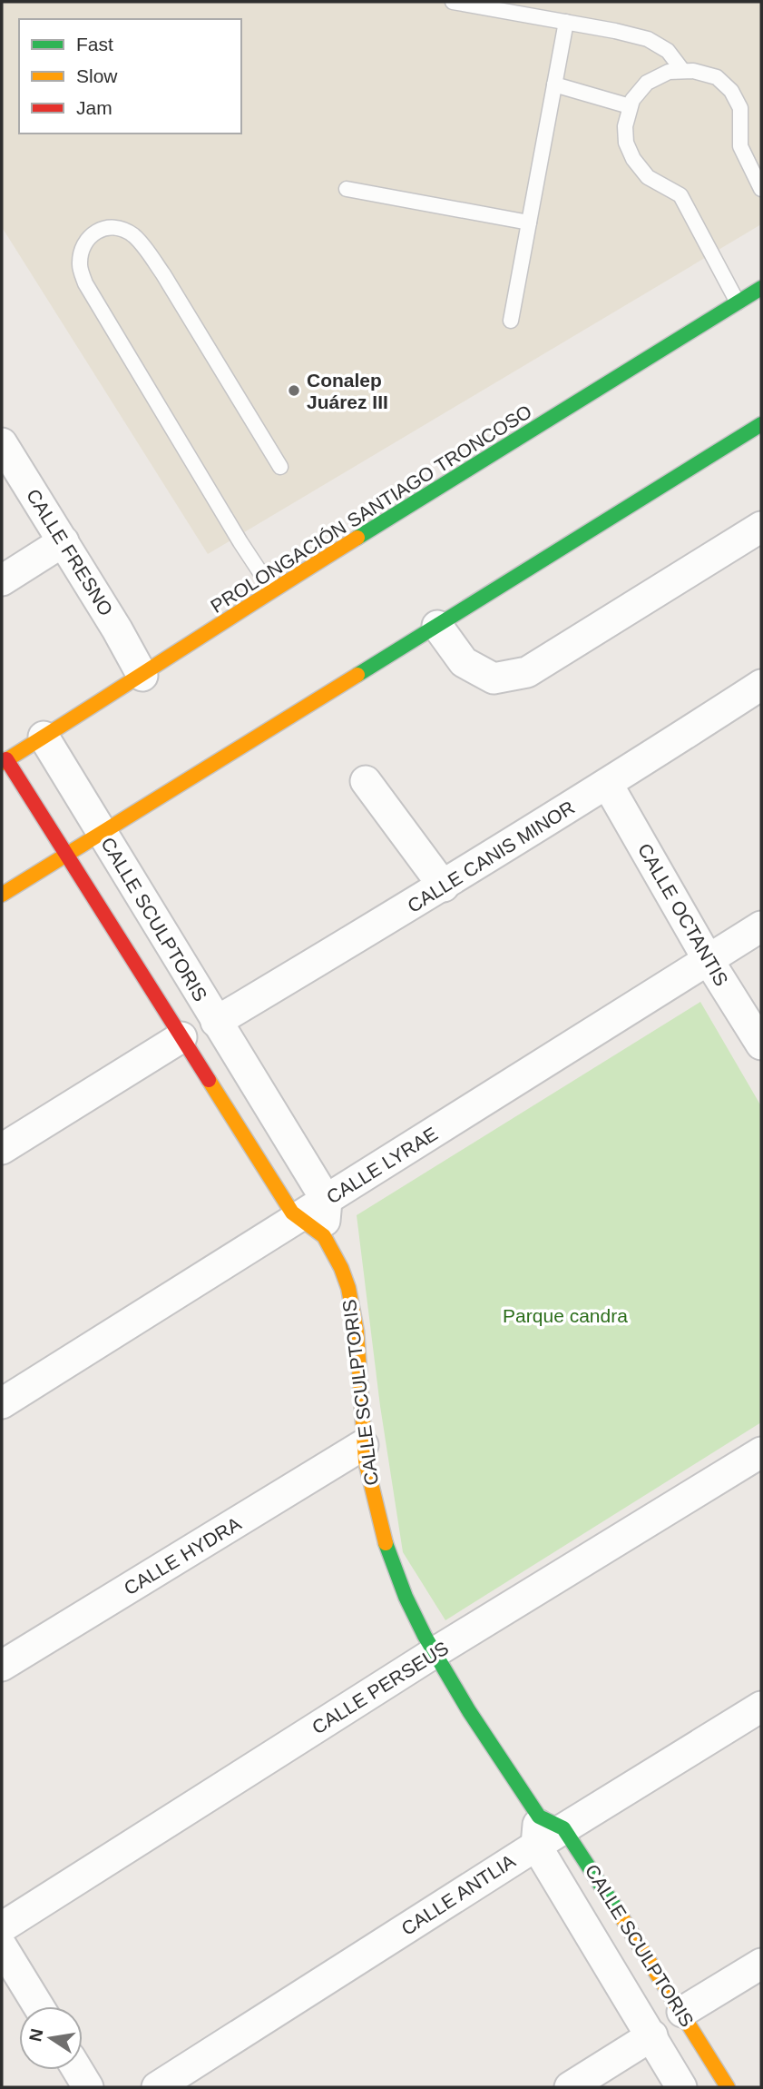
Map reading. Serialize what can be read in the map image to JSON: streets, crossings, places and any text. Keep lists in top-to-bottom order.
{
  "streets": {
    "street": [
      "PROLONGACIÓN SANTIAGO TRONCOSO",
      "CALLE FRESNO",
      "CALLE CANIS MINOR",
      "CALLE OCTANTIS",
      "CALLE SCULPTORIS",
      "CALLE LYRAE",
      "CALLE HYDRA",
      "CALLE PERSEUS",
      "CALLE ANTLIA"
    ]
  },
  "crossings": [
    ["PROLONGACIÓN SANTIAGO TRONCOSO", "CALLE FRESNO"],
    ["PROLONGACIÓN SANTIAGO TRONCOSO", "CALLE SCULPTORIS"],
    ["CALLE CANIS MINOR", "CALLE OCTANTIS"],
    ["CALLE CANIS MINOR", "CALLE SCULPTORIS"],
    ["CALLE OCTANTIS", "CALLE LYRAE"],
    ["CALLE SCULPTORIS", "CALLE LYRAE"],
    ["CALLE SCULPTORIS", "CALLE HYDRA"],
    ["CALLE SCULPTORIS", "CALLE PERSEUS"],
    ["CALLE SCULPTORIS", "CALLE ANTLIA"]
  ],
  "parks": ["Parque candra"],
  "places": ["Conalep Juárez III"],
  "legend": ["Fast", "Slow", "Jam"],
  "north": "left"
}
